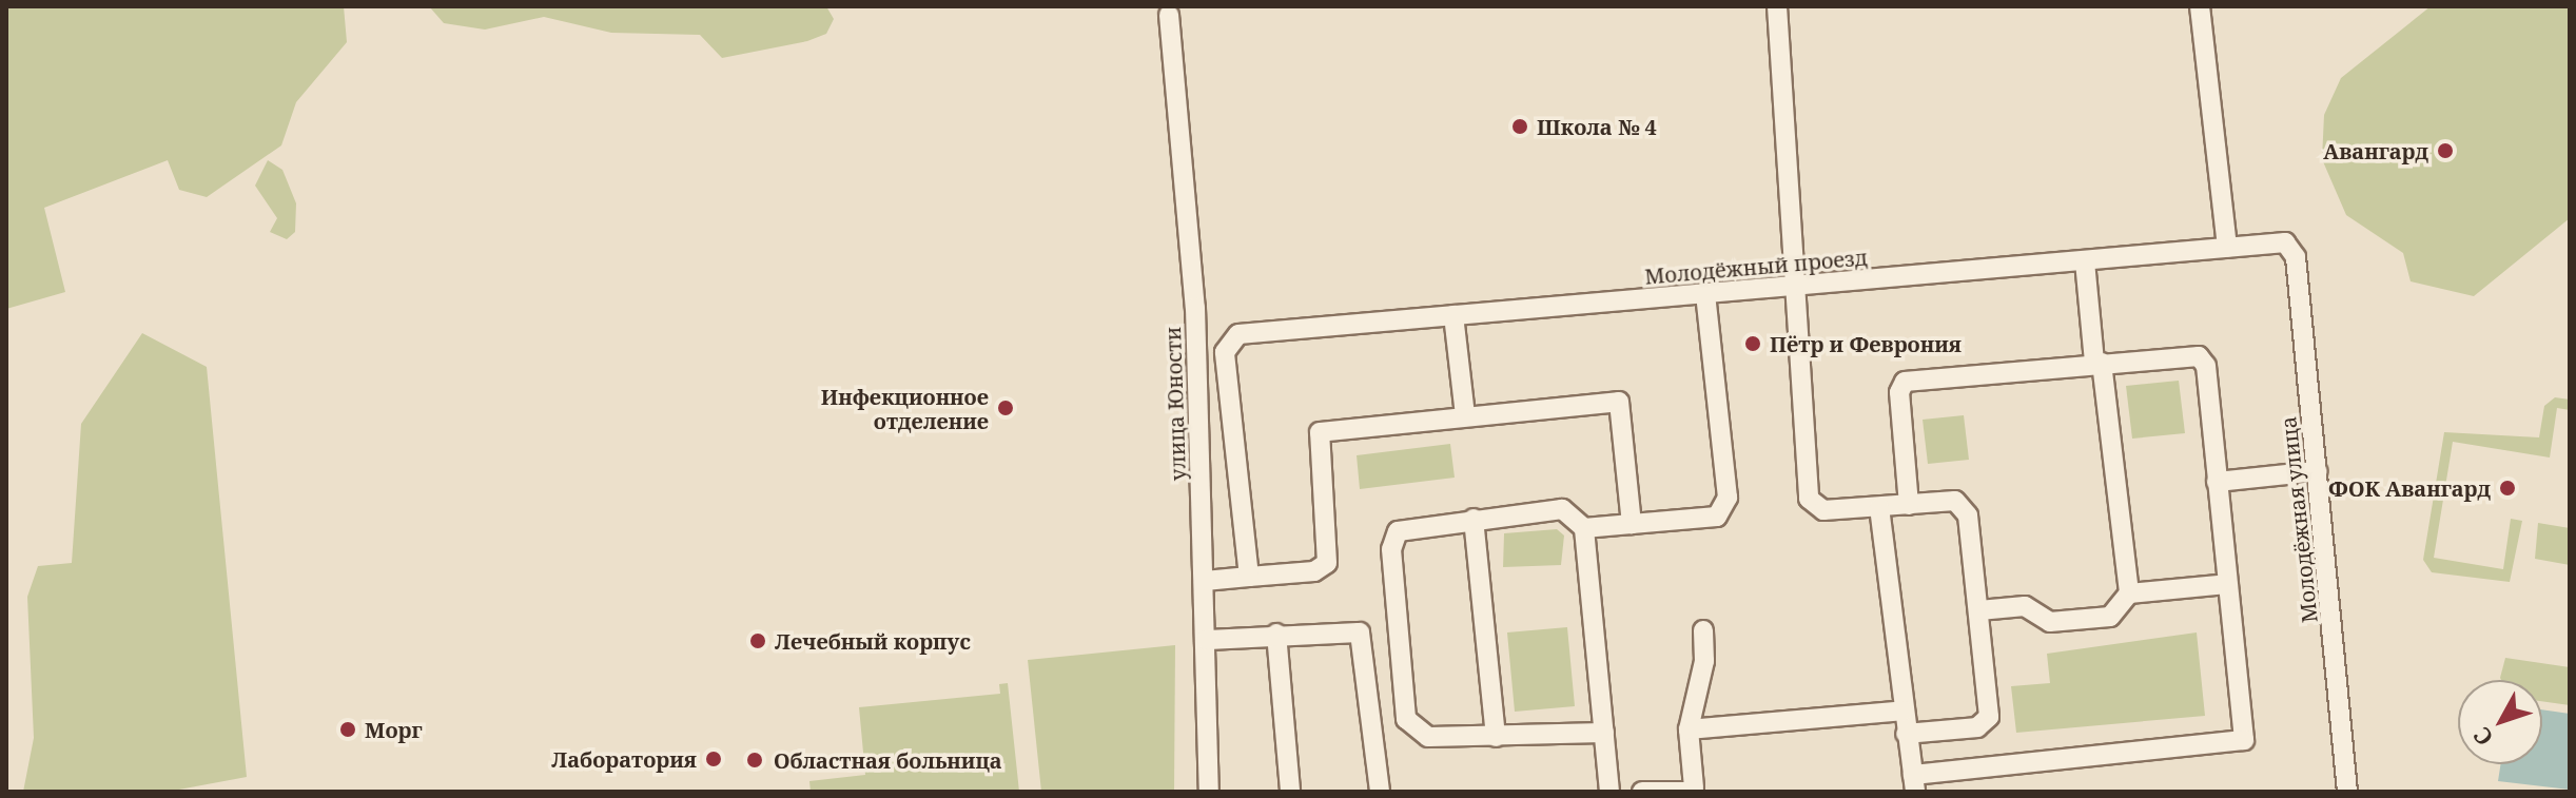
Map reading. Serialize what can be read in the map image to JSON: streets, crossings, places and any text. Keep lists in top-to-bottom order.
{
  "streets": {
    "street": ["Молодёжный проезд", "улица Юности", "Молодёжная улица"]
  },
  "crossings": [
    ["Молодёжный проезд", "Молодёжная улица"]
  ],
  "places": [
    "Школа № 4",
    "Авангард",
    "Пётр и Феврония",
    "Инфекционное отделение",
    "ФОК Авангард",
    "Лечебный корпус",
    "Морг",
    "Лаборатория",
    "Областная больница"
  ],
  "north": "bottom left"
}
